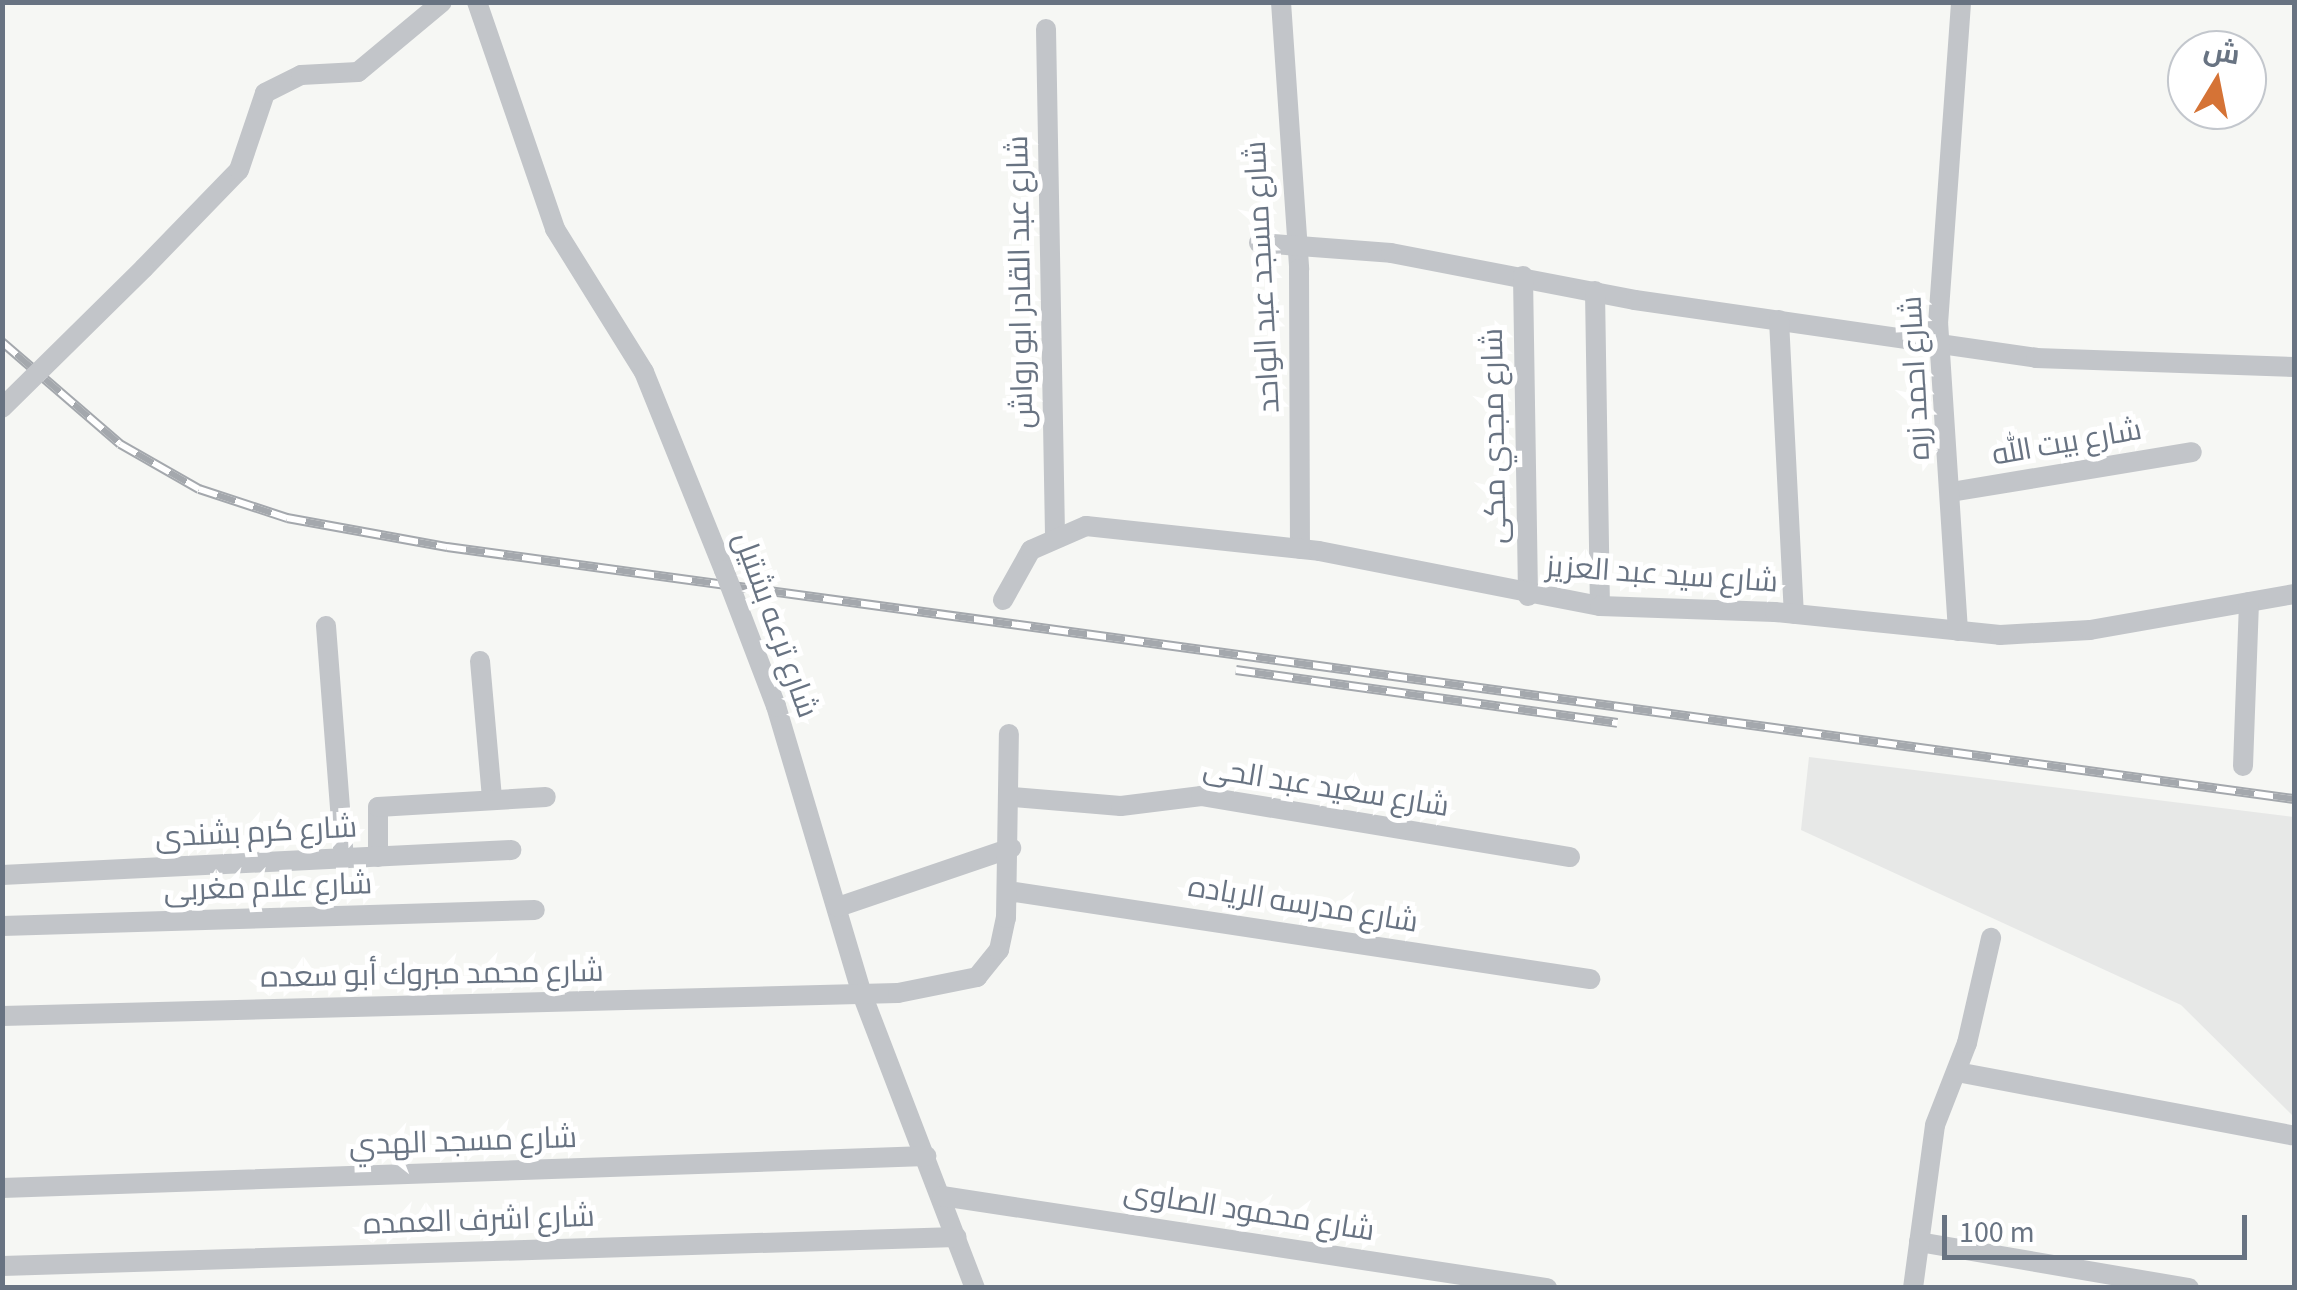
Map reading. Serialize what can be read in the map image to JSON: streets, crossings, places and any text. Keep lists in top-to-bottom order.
{
  "streets": {
    "street": [
      "شارع مسجد عبد الواحد",
      "شارع عبد القادر ابو رواش",
      "شارع احمد زره",
      "شارع مجدي مكى",
      "شارع بيت الله",
      "شارع سيد عبد العزيز",
      "شارع ترعه بشتيل",
      "شارع سعيد عبد الحى",
      "شارع كرم بشندى",
      "شارع علام مغربى",
      "شارع مدرسه الرياده",
      "شارع محمد مبروك أبو سعده",
      "شارع مسجد الهدي",
      "شارع محمود الصاوى",
      "شارع اشرف العمده"
    ]
  },
  "crossings": [
    ["شارع مسجد عبد الواحد", "شارع سيد عبد العزيز"],
    ["شارع عبد القادر ابو رواش", "شارع سيد عبد العزيز"],
    ["شارع احمد زره", "شارع بيت الله"],
    ["شارع احمد زره", "شارع سيد عبد العزيز"],
    ["شارع مجدي مكى", "شارع سيد عبد العزيز"],
    ["شارع ترعه بشتيل", "شارع محمد مبروك أبو سعده"],
    ["شارع ترعه بشتيل", "شارع مسجد الهدي"],
    ["شارع ترعه بشتيل", "شارع محمود الصاوى"],
    ["شارع ترعه بشتيل", "شارع اشرف العمده"]
  ],
  "scale_bar": "100 m",
  "north": "top"
}
